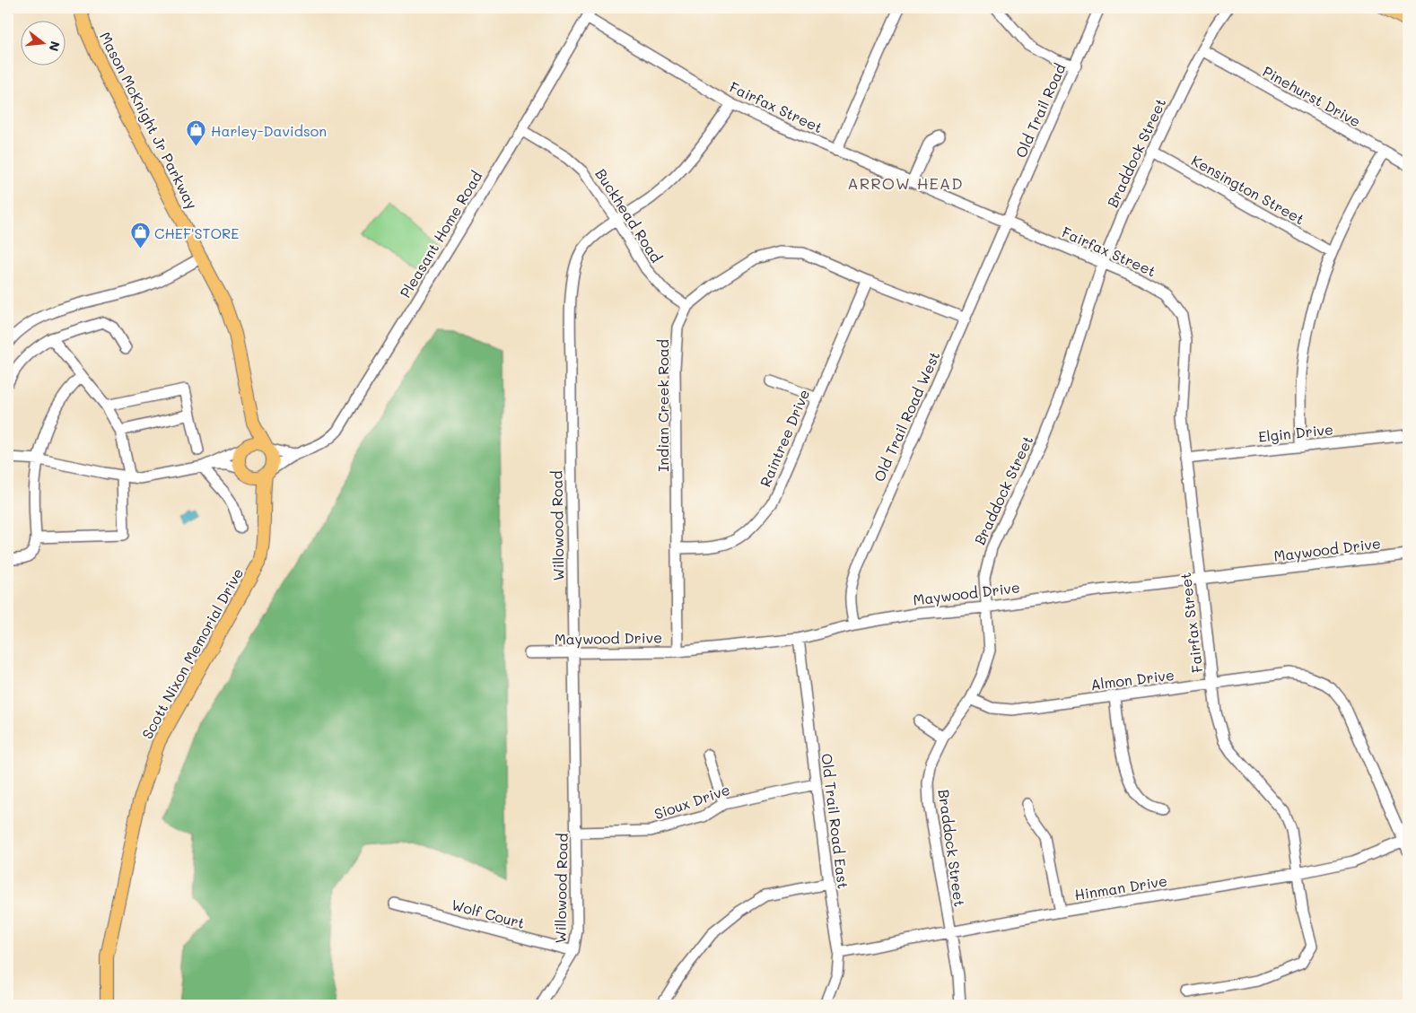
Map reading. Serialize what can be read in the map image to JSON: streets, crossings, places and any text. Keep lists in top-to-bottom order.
{
  "streets": {
    "main road": ["Mason McKnight Jr Parkway", "Scott Nixon Memorial Drive"],
    "street": [
      "Pinehurst Drive",
      "Fairfax Street",
      "Old Trail Road",
      "Braddock Street",
      "Kensington Street",
      "Buckhead Road",
      "Pleasant Home Road",
      "Indian Creek Road",
      "Old Trail Road West",
      "Elgin Drive",
      "Raintree Drive",
      "Willowood Road",
      "Maywood Drive",
      "Almon Drive",
      "Sioux Drive",
      "Old Trail Road East",
      "Hinman Drive",
      "Wolf Court"
    ]
  },
  "crossings": [
    ["Pinehurst Drive", "Braddock Street"],
    ["Fairfax Street", "Old Trail Road"],
    ["Fairfax Street", "Braddock Street"],
    ["Fairfax Street", "Pleasant Home Road"],
    ["Fairfax Street", "Old Trail Road West"],
    ["Fairfax Street", "Elgin Drive"],
    ["Fairfax Street", "Willowood Road"],
    ["Fairfax Street", "Maywood Drive"],
    ["Fairfax Street", "Almon Drive"],
    ["Fairfax Street", "Hinman Drive"],
    ["Old Trail Road", "Old Trail Road West"],
    ["Mason McKnight Jr Parkway", "Pleasant Home Road"],
    ["Mason McKnight Jr Parkway", "Scott Nixon Memorial Drive"],
    ["Braddock Street", "Kensington Street"],
    ["Braddock Street", "Maywood Drive"],
    ["Braddock Street", "Almon Drive"],
    ["Braddock Street", "Hinman Drive"],
    ["Buckhead Road", "Pleasant Home Road"],
    ["Buckhead Road", "Indian Creek Road"],
    ["Buckhead Road", "Willowood Road"],
    ["Pleasant Home Road", "Scott Nixon Memorial Drive"],
    ["Indian Creek Road", "Old Trail Road West"],
    ["Indian Creek Road", "Raintree Drive"],
    ["Indian Creek Road", "Maywood Drive"],
    ["Old Trail Road West", "Maywood Drive"],
    ["Willowood Road", "Maywood Drive"],
    ["Willowood Road", "Sioux Drive"],
    ["Willowood Road", "Wolf Court"],
    ["Maywood Drive", "Old Trail Road East"],
    ["Almon Drive", "Hinman Drive"],
    ["Sioux Drive", "Old Trail Road East"],
    ["Old Trail Road East", "Hinman Drive"]
  ],
  "districts": ["ARROW HEAD"],
  "places": {
    "shop": ["Harley-Davidson", "CHEF'STORE"]
  },
  "north": "right"
}
